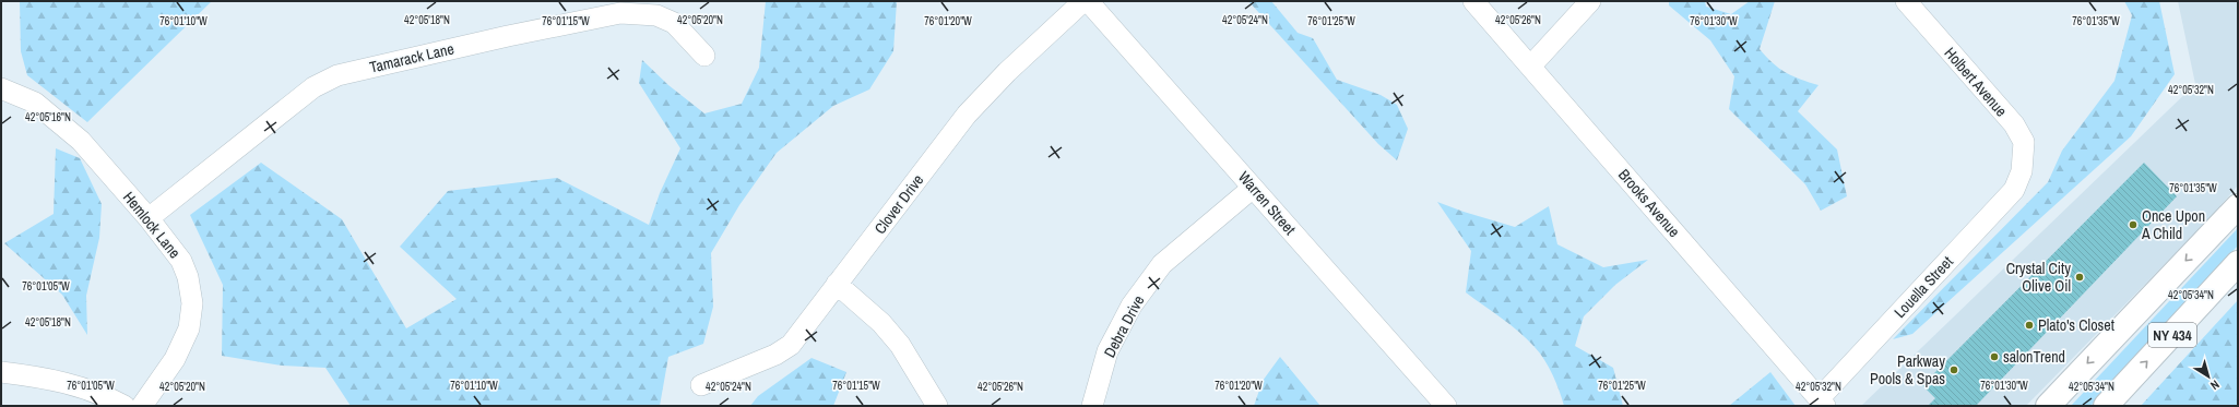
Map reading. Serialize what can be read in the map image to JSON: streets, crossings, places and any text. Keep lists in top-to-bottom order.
{
  "streets": {
    "main road": ["NY 434"],
    "street": [
      "Tamarack Lane",
      "Holbert Avenue",
      "Warren Street",
      "Brooks Avenue",
      "Clover Drive",
      "Hemlock Lane",
      "Louella Street",
      "Debra Drive"
    ]
  },
  "crossings": [
    ["Tamarack Lane", "Hemlock Lane"],
    ["Holbert Avenue", "Louella Street"],
    ["Warren Street", "Debra Drive"],
    ["Brooks Avenue", "Louella Street"]
  ],
  "places": [
    "Once Upon A Child",
    "Crystal City Olive Oil",
    "Plato's Closet",
    "salonTrend",
    "Parkway Pools & Spas"
  ],
  "north": "bottom right",
  "coordinates": [
    "42°05'20\"N",
    "42°05'24\"N",
    "42°05'26\"N",
    "42°05'18\"N",
    "76°01'10\"W",
    "76°01'20\"W",
    "76°01'30\"W",
    "76°01'15\"W",
    "76°01'25\"W",
    "76°01'35\"W",
    "42°05'32\"N",
    "42°05'16\"N",
    "76°01'05\"W",
    "42°05'34\"N"
  ]
}
